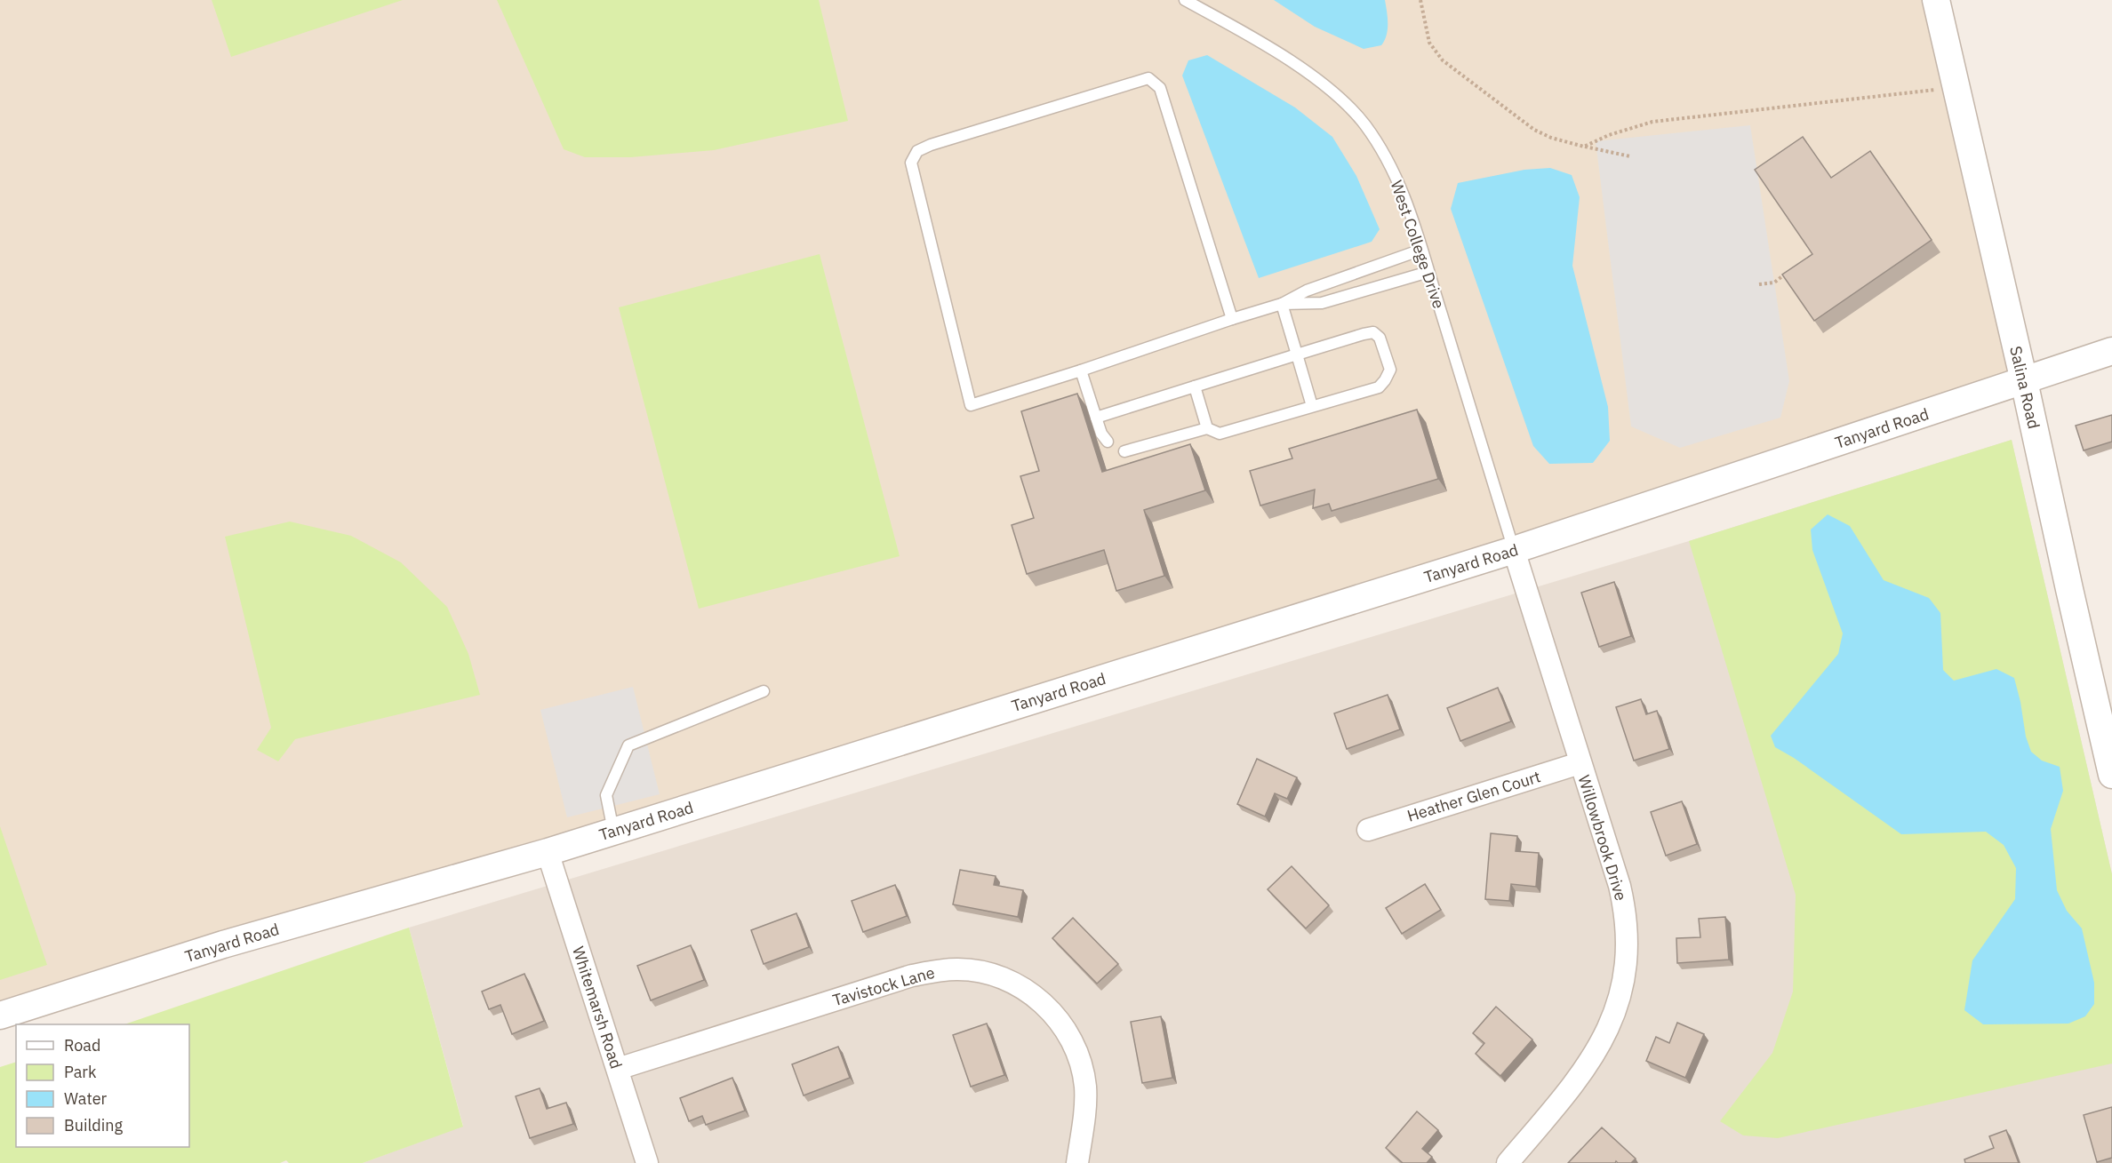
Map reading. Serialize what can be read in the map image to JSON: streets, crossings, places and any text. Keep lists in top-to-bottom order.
{
  "streets": {
    "street": [
      "Salina Road",
      "Tanyard Road",
      "Heather Glen Court",
      "Willowbrook Drive",
      "Tavistock Lane",
      "Whitemarsh Road"
    ],
    "lane": ["West College Drive"]
  },
  "crossings": [
    ["West College Drive", "Tanyard Road"],
    ["West College Drive", "Willowbrook Drive"],
    ["Salina Road", "Tanyard Road"],
    ["Tanyard Road", "Willowbrook Drive"],
    ["Tanyard Road", "Whitemarsh Road"],
    ["Heather Glen Court", "Willowbrook Drive"],
    ["Tavistock Lane", "Whitemarsh Road"]
  ],
  "legend": [
    "Road",
    "Park",
    "Water",
    "Building"
  ]
}
